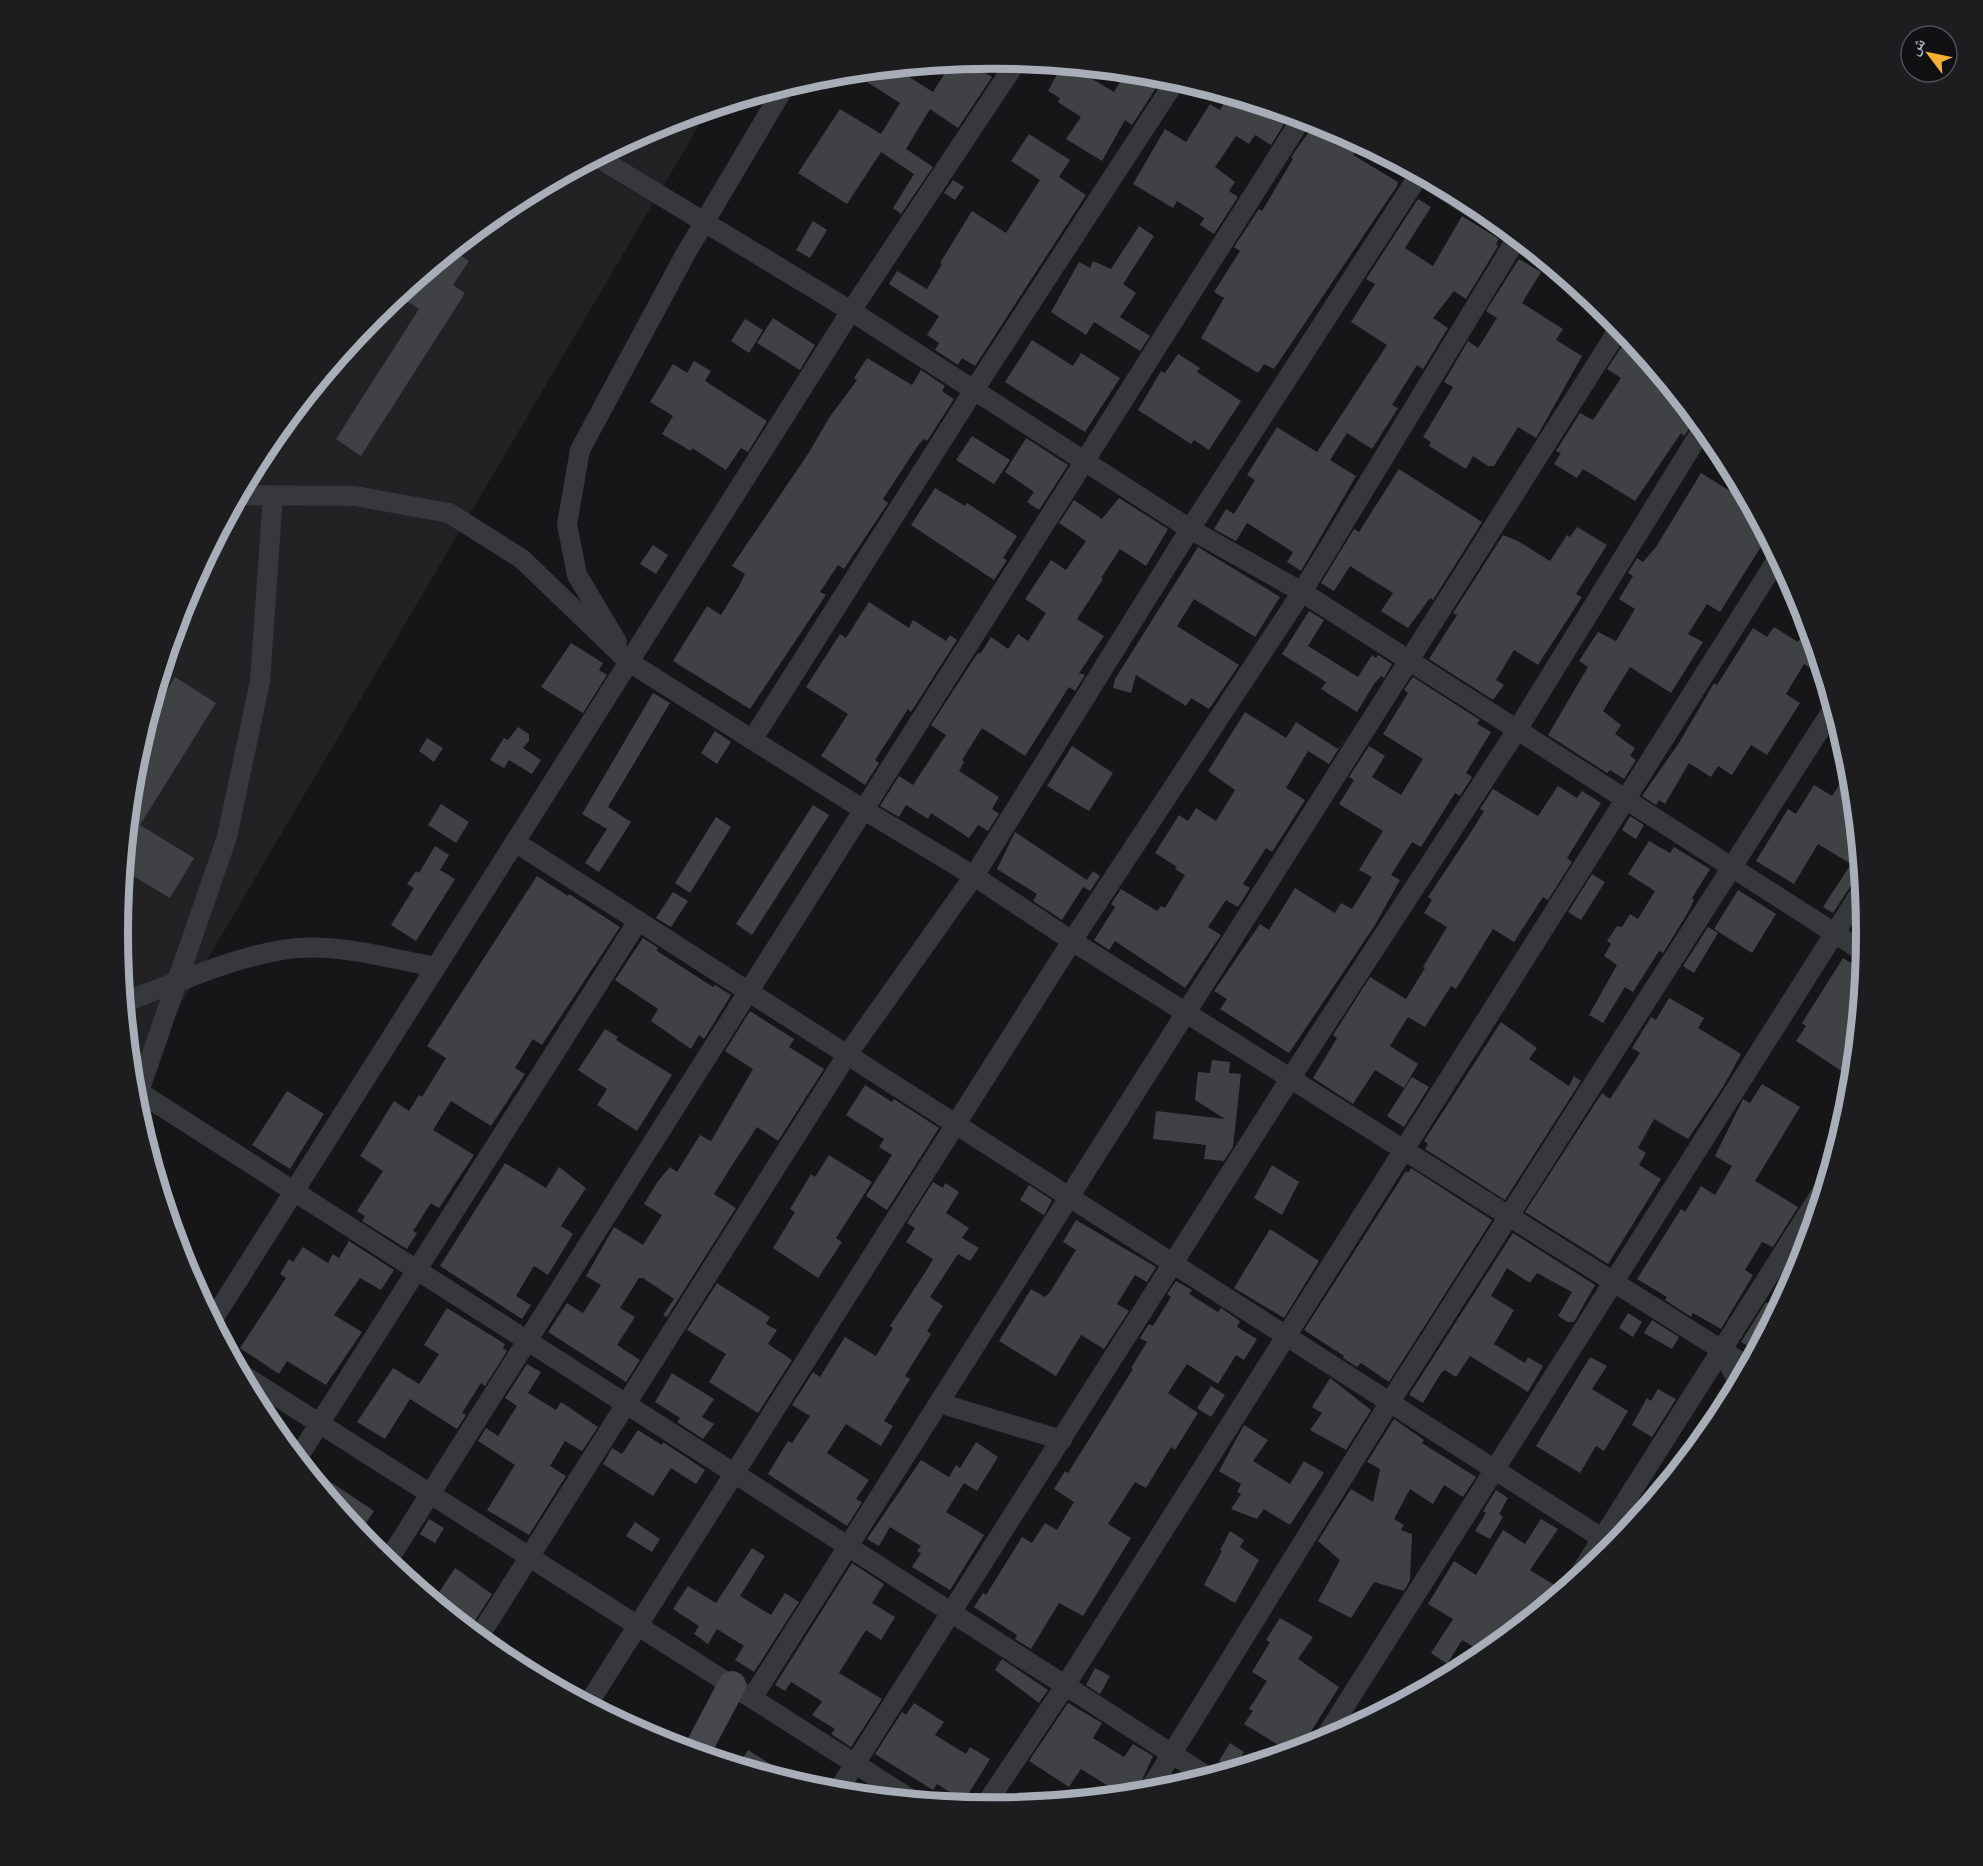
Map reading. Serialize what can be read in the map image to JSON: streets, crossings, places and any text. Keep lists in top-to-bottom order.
{
  "north": "top left"
}
